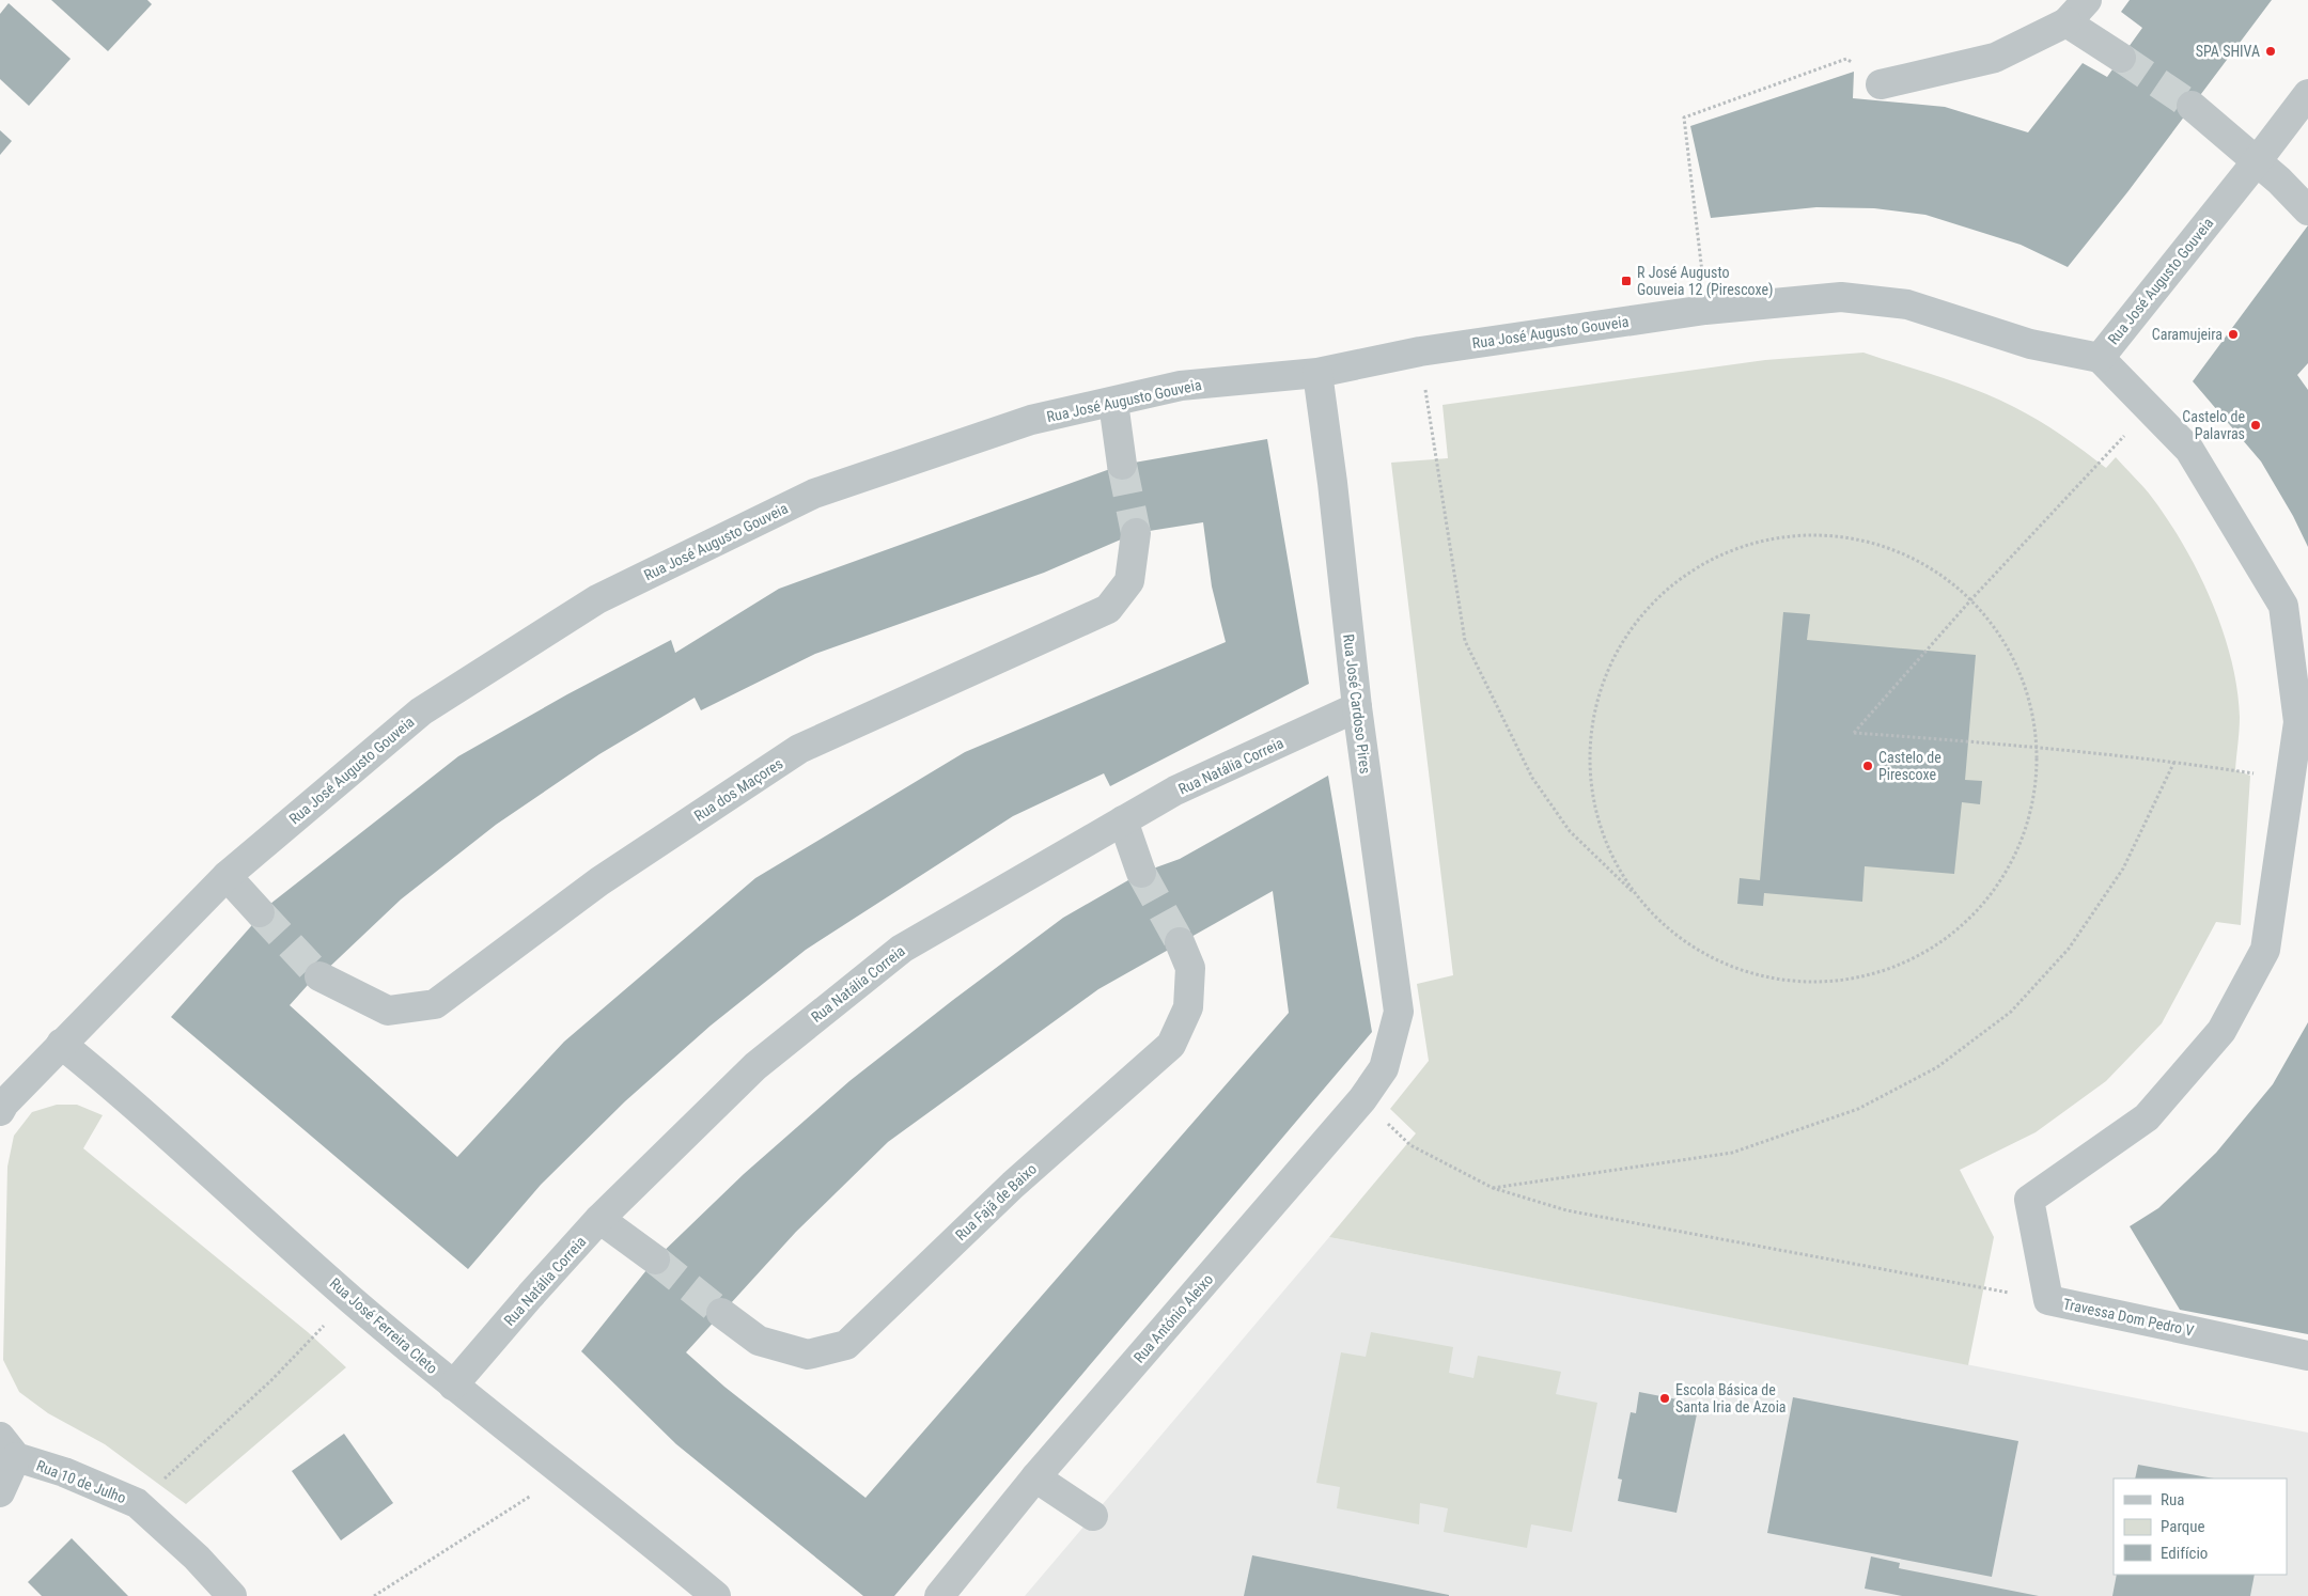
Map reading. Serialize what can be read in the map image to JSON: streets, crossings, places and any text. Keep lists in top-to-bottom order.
{
  "streets": {
    "street": [
      "Rua José Augusto Gouveia",
      "Rua José Cardoso Pires",
      "Rua Natália Correia",
      "Rua dos Maçores",
      "Rua Fajã de Baixo",
      "Travessa Dom Pedro V",
      "Rua António Aleixo",
      "Rua José Ferreira Cleto",
      "Rua 10 de Julho"
    ]
  },
  "crossings": [
    ["Rua José Augusto Gouveia", "Rua José Cardoso Pires"],
    ["Rua José Augusto Gouveia", "Rua José Ferreira Cleto"],
    ["Rua José Cardoso Pires", "Rua Natália Correia"],
    ["Rua José Cardoso Pires", "Rua António Aleixo"],
    ["Rua Natália Correia", "Rua José Ferreira Cleto"]
  ],
  "places": {
    "other": [
      "SPA SHIVA",
      "Caramujeira",
      "Castelo de Palavras",
      "Castelo de Pirescoxe",
      "Escola Básica de Santa Iria de Azoia"
    ],
    "transit": ["R José Augusto Gouveia 12 (Pirescoxe)"]
  },
  "legend": ["Rua", "Parque", "Edifício"]
}
